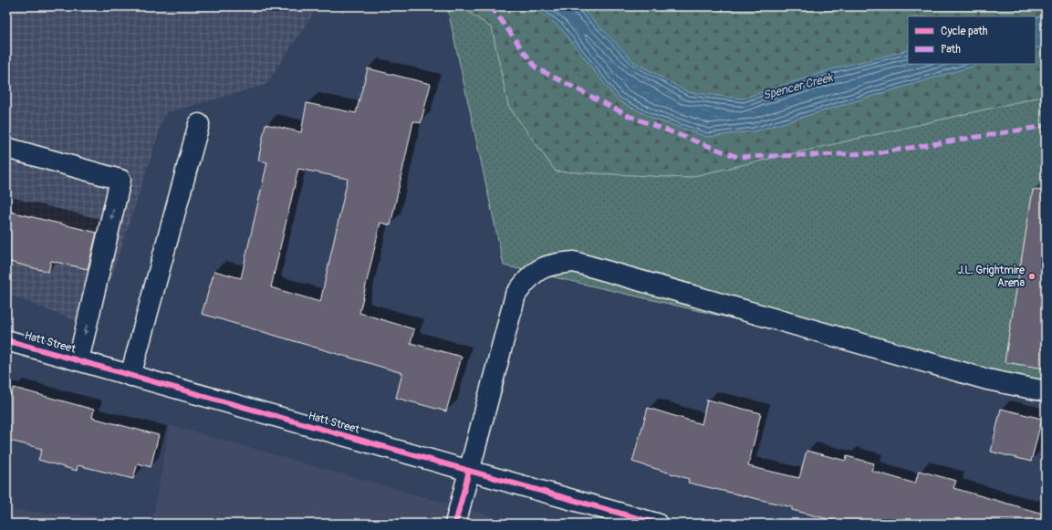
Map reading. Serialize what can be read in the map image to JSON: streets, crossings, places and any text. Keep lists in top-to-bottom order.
{
  "streets": {
    "street": ["Hatt Street"]
  },
  "water": ["Spencer Creek"],
  "places": ["J.L. Grightmire Arena"],
  "legend": ["Cycle path", "Path"]
}
